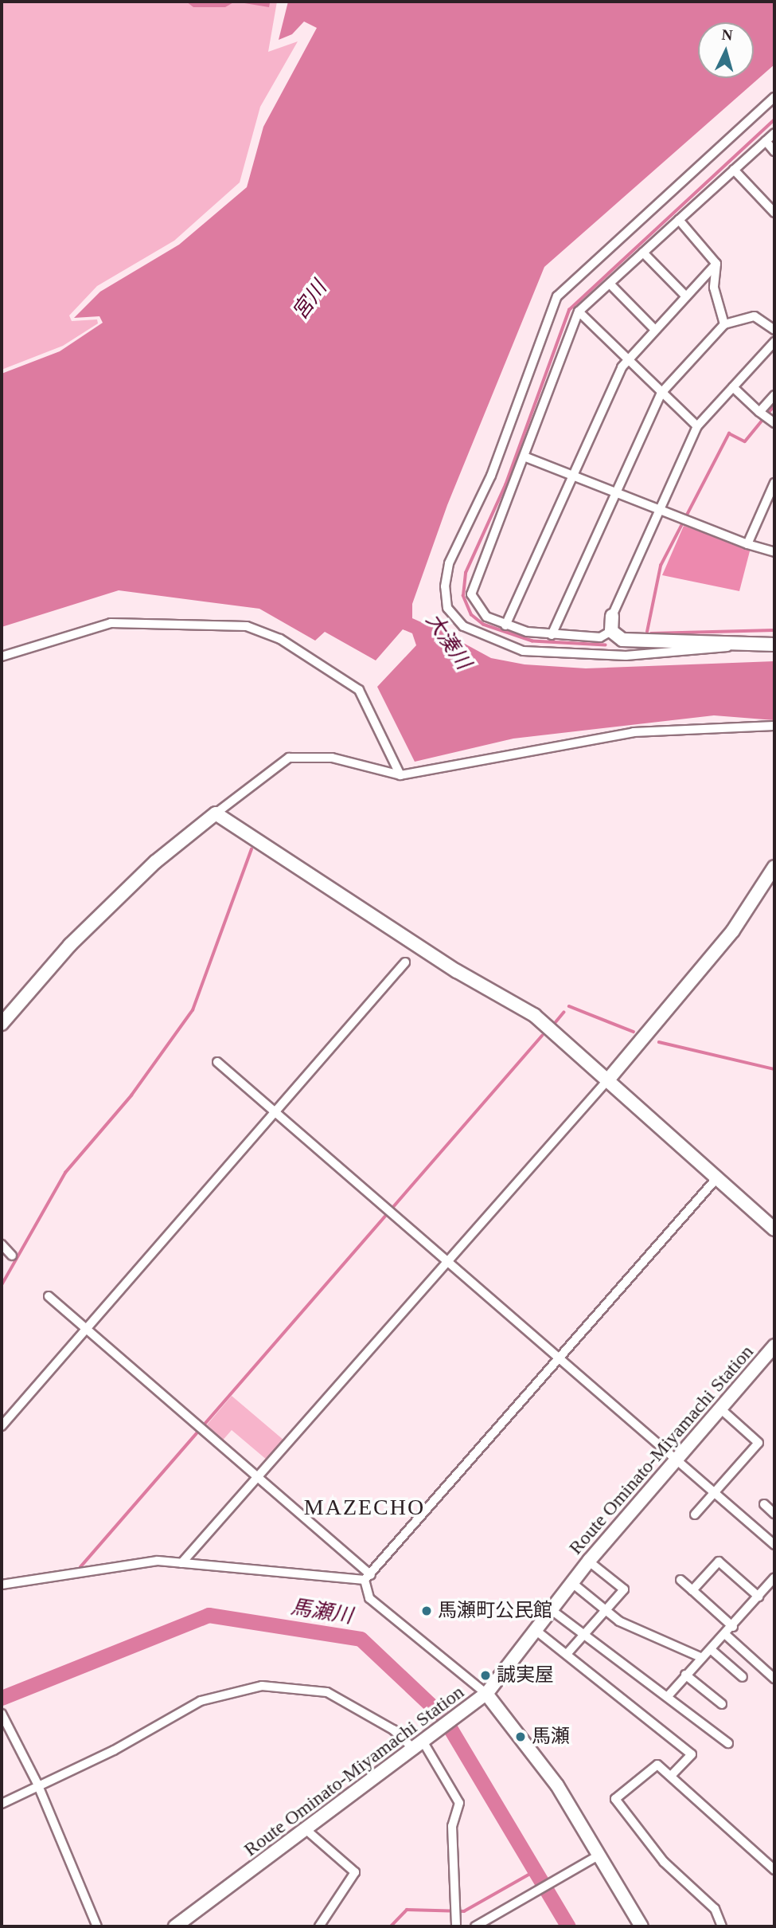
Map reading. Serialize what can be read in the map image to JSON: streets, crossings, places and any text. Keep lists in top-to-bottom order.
{
  "streets": {
    "street": ["Route Ominato-Miyamachi Station"]
  },
  "districts": ["MAZECHO"],
  "water": ["宮川", "大湊川", "馬瀬川"],
  "places": ["馬瀬町公民館", "誠実屋", "馬瀬"],
  "north": "top"
}
